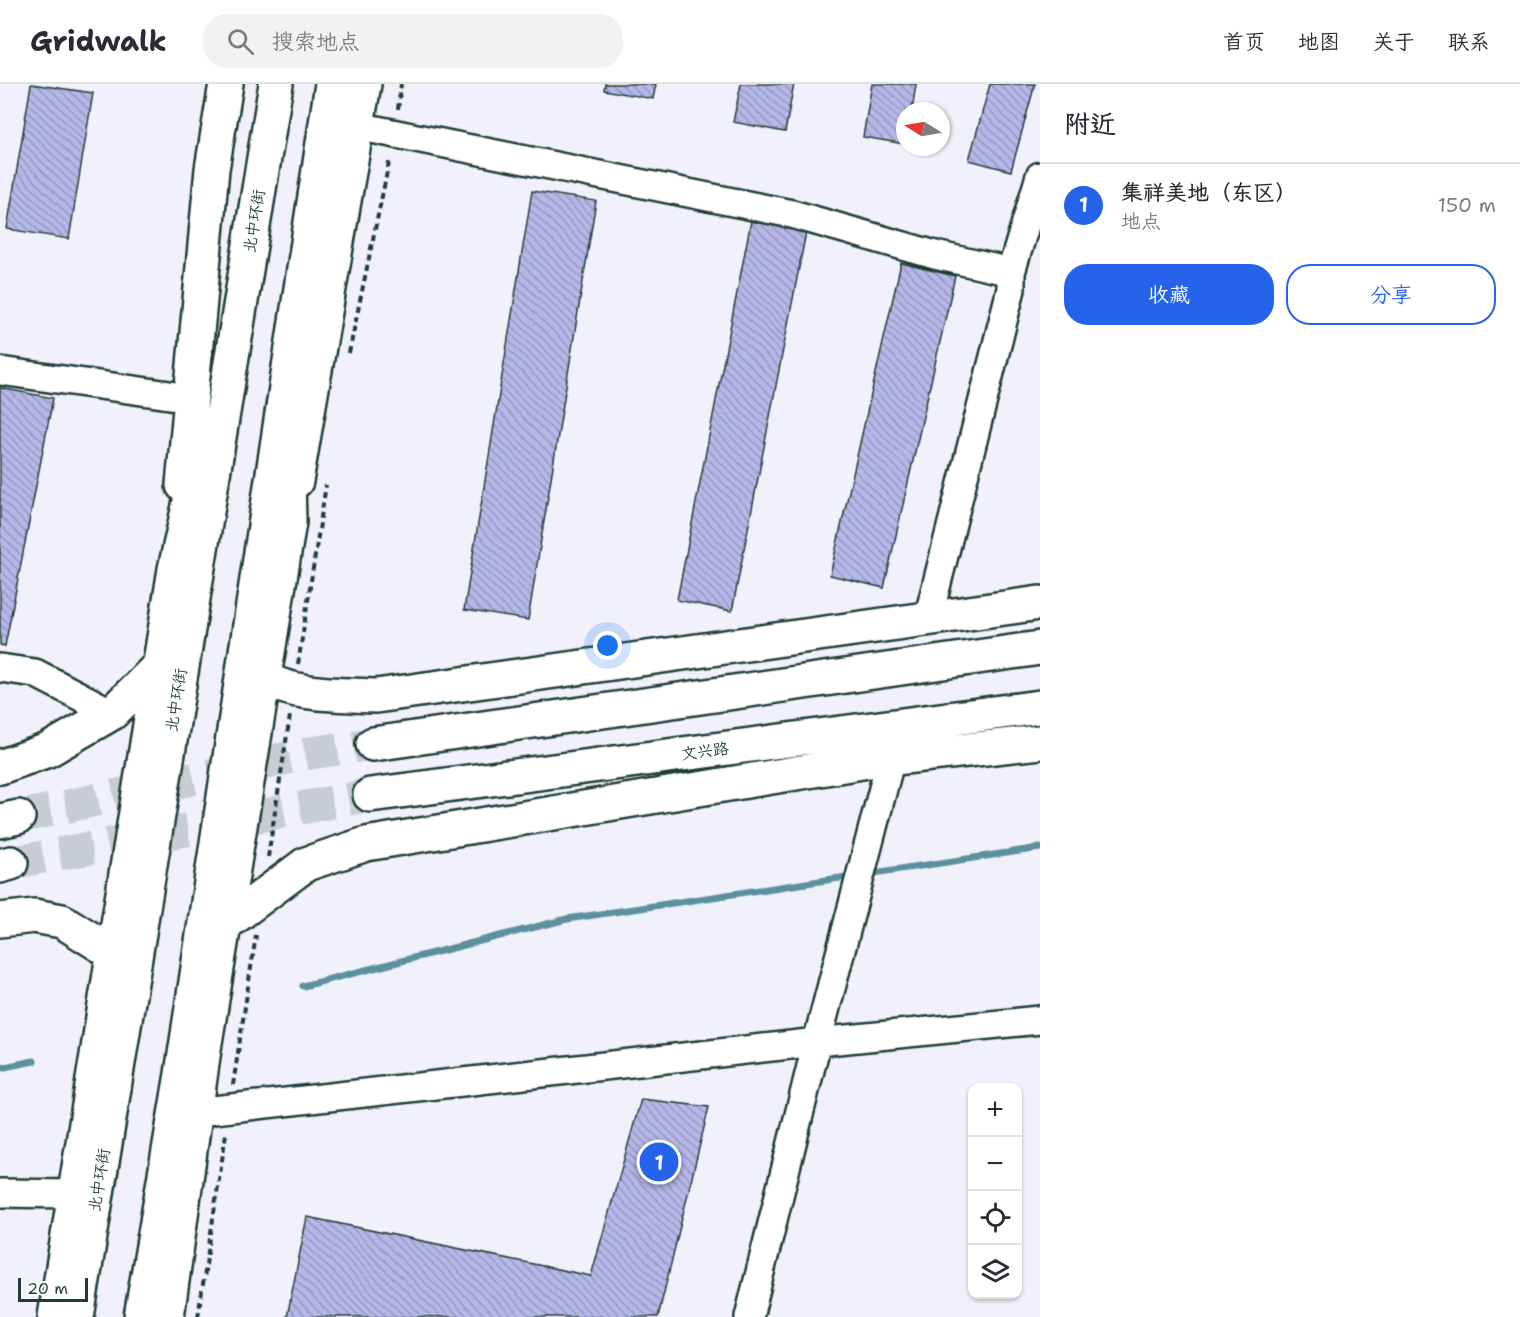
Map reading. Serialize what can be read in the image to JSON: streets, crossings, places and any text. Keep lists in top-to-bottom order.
{
  "streets": {
    "main road": ["北中环街", "文兴路"]
  },
  "scale_bar": "20 m",
  "north": "left",
  "page": {
    "header": "Gridwalk",
    "search": "搜索地点",
    "nav": [
      "首页",
      "地图",
      "关于",
      "联系"
    ],
    "heading": "附近",
    "list": [
      {
        "mark": "1",
        "name": "集祥美地（东区）",
        "note": "地点",
        "value": "150 m"
      }
    ],
    "buttons": ["收藏", "分享"],
    "map_buttons": ["+", "−"],
    "pins": "1",
    "scale": "20 m"
  }
}
